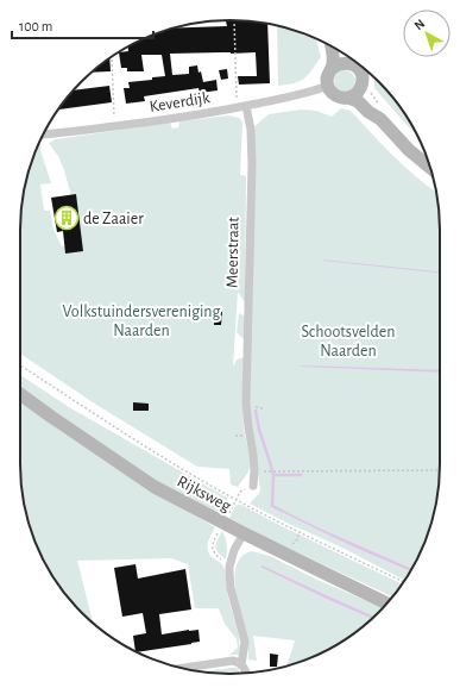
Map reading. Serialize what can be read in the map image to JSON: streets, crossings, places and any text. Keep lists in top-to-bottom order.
{
  "streets": {
    "main road": ["Rijksweg"],
    "street": ["Keverdijk", "Meerstraat"]
  },
  "crossings": [
    ["Keverdijk", "Meerstraat"]
  ],
  "parks": ["Volkstuindersvereniging Naarden", "Schootsvelden Naarden"],
  "places": {
    "building": ["de Zaaier"]
  },
  "scale_bar": "100 m",
  "north": "top left"
}
